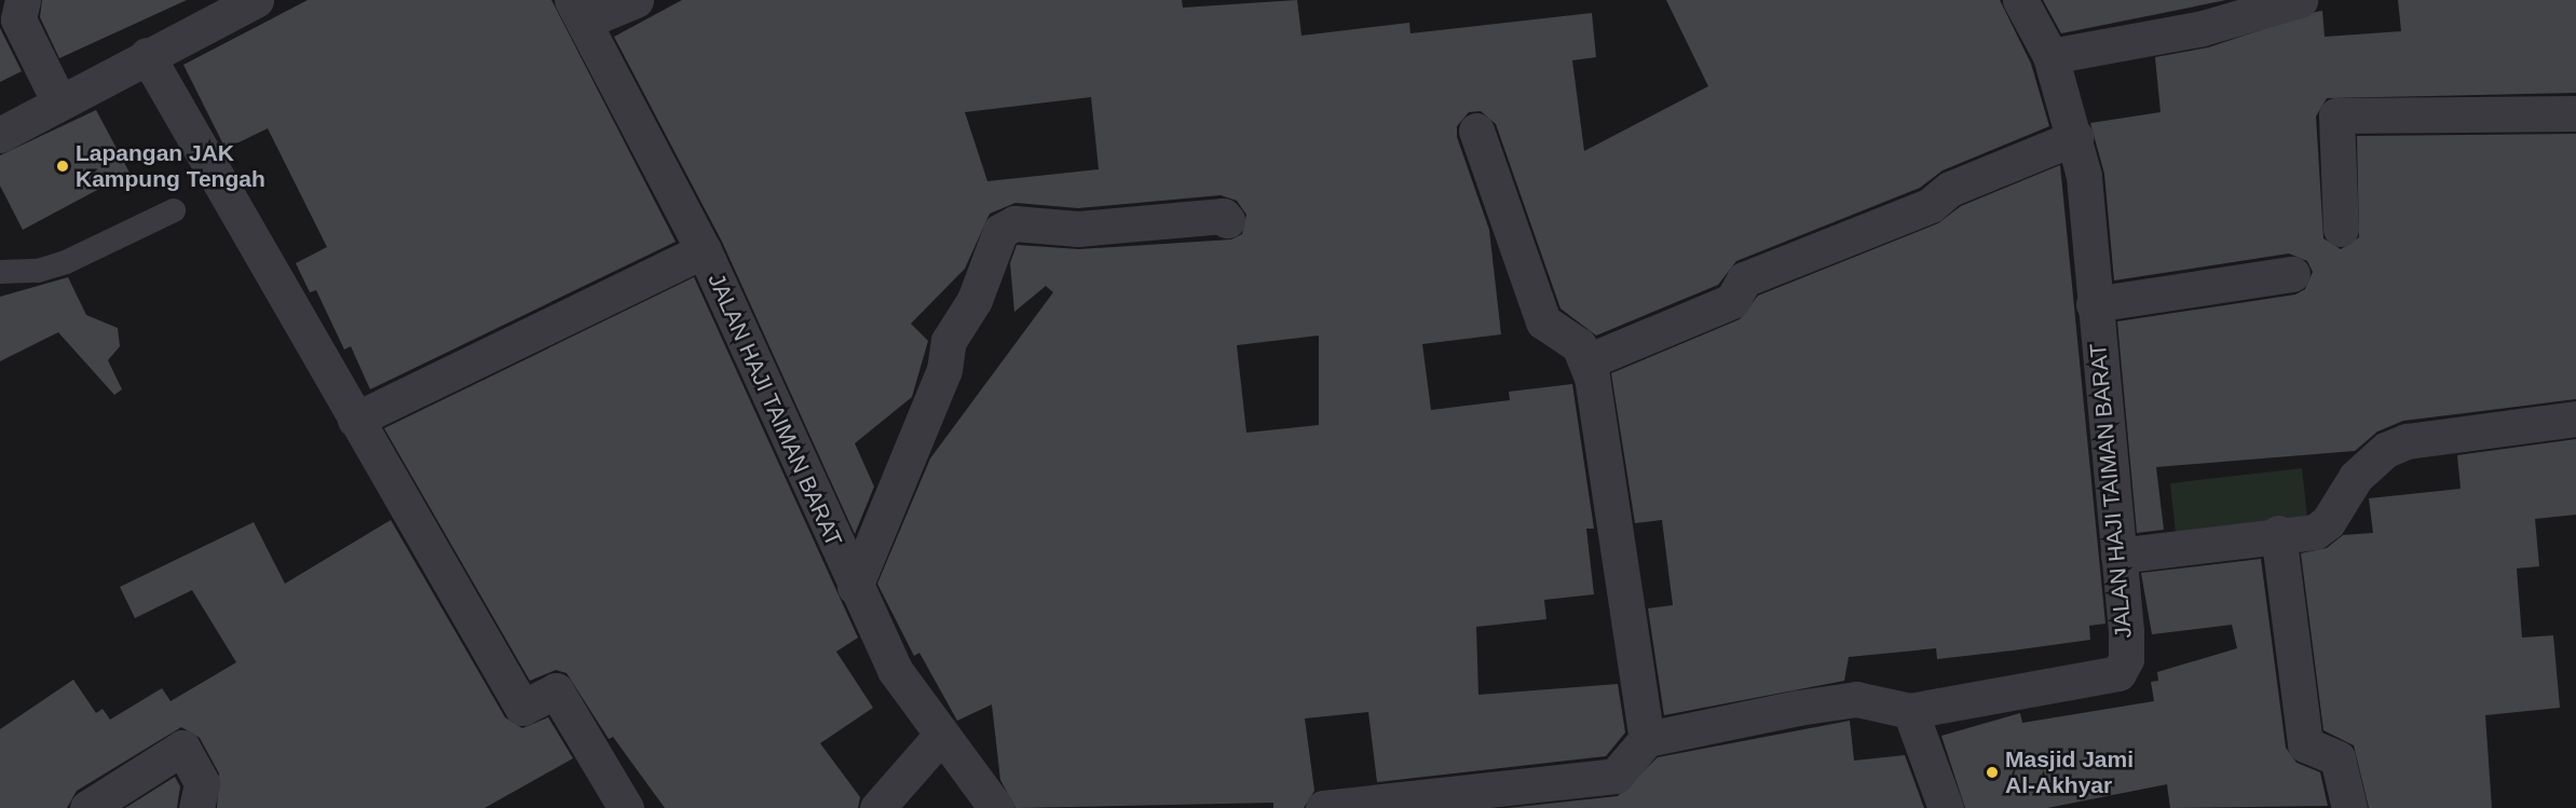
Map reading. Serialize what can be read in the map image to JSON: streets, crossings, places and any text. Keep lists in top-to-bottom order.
{
  "streets": {
    "street": ["JALAN HAJI TAIMAN BARAT"]
  },
  "places": ["Lapangan JAK Kampung Tengah", "Masjid Jami Al-Akhyar"]
}
